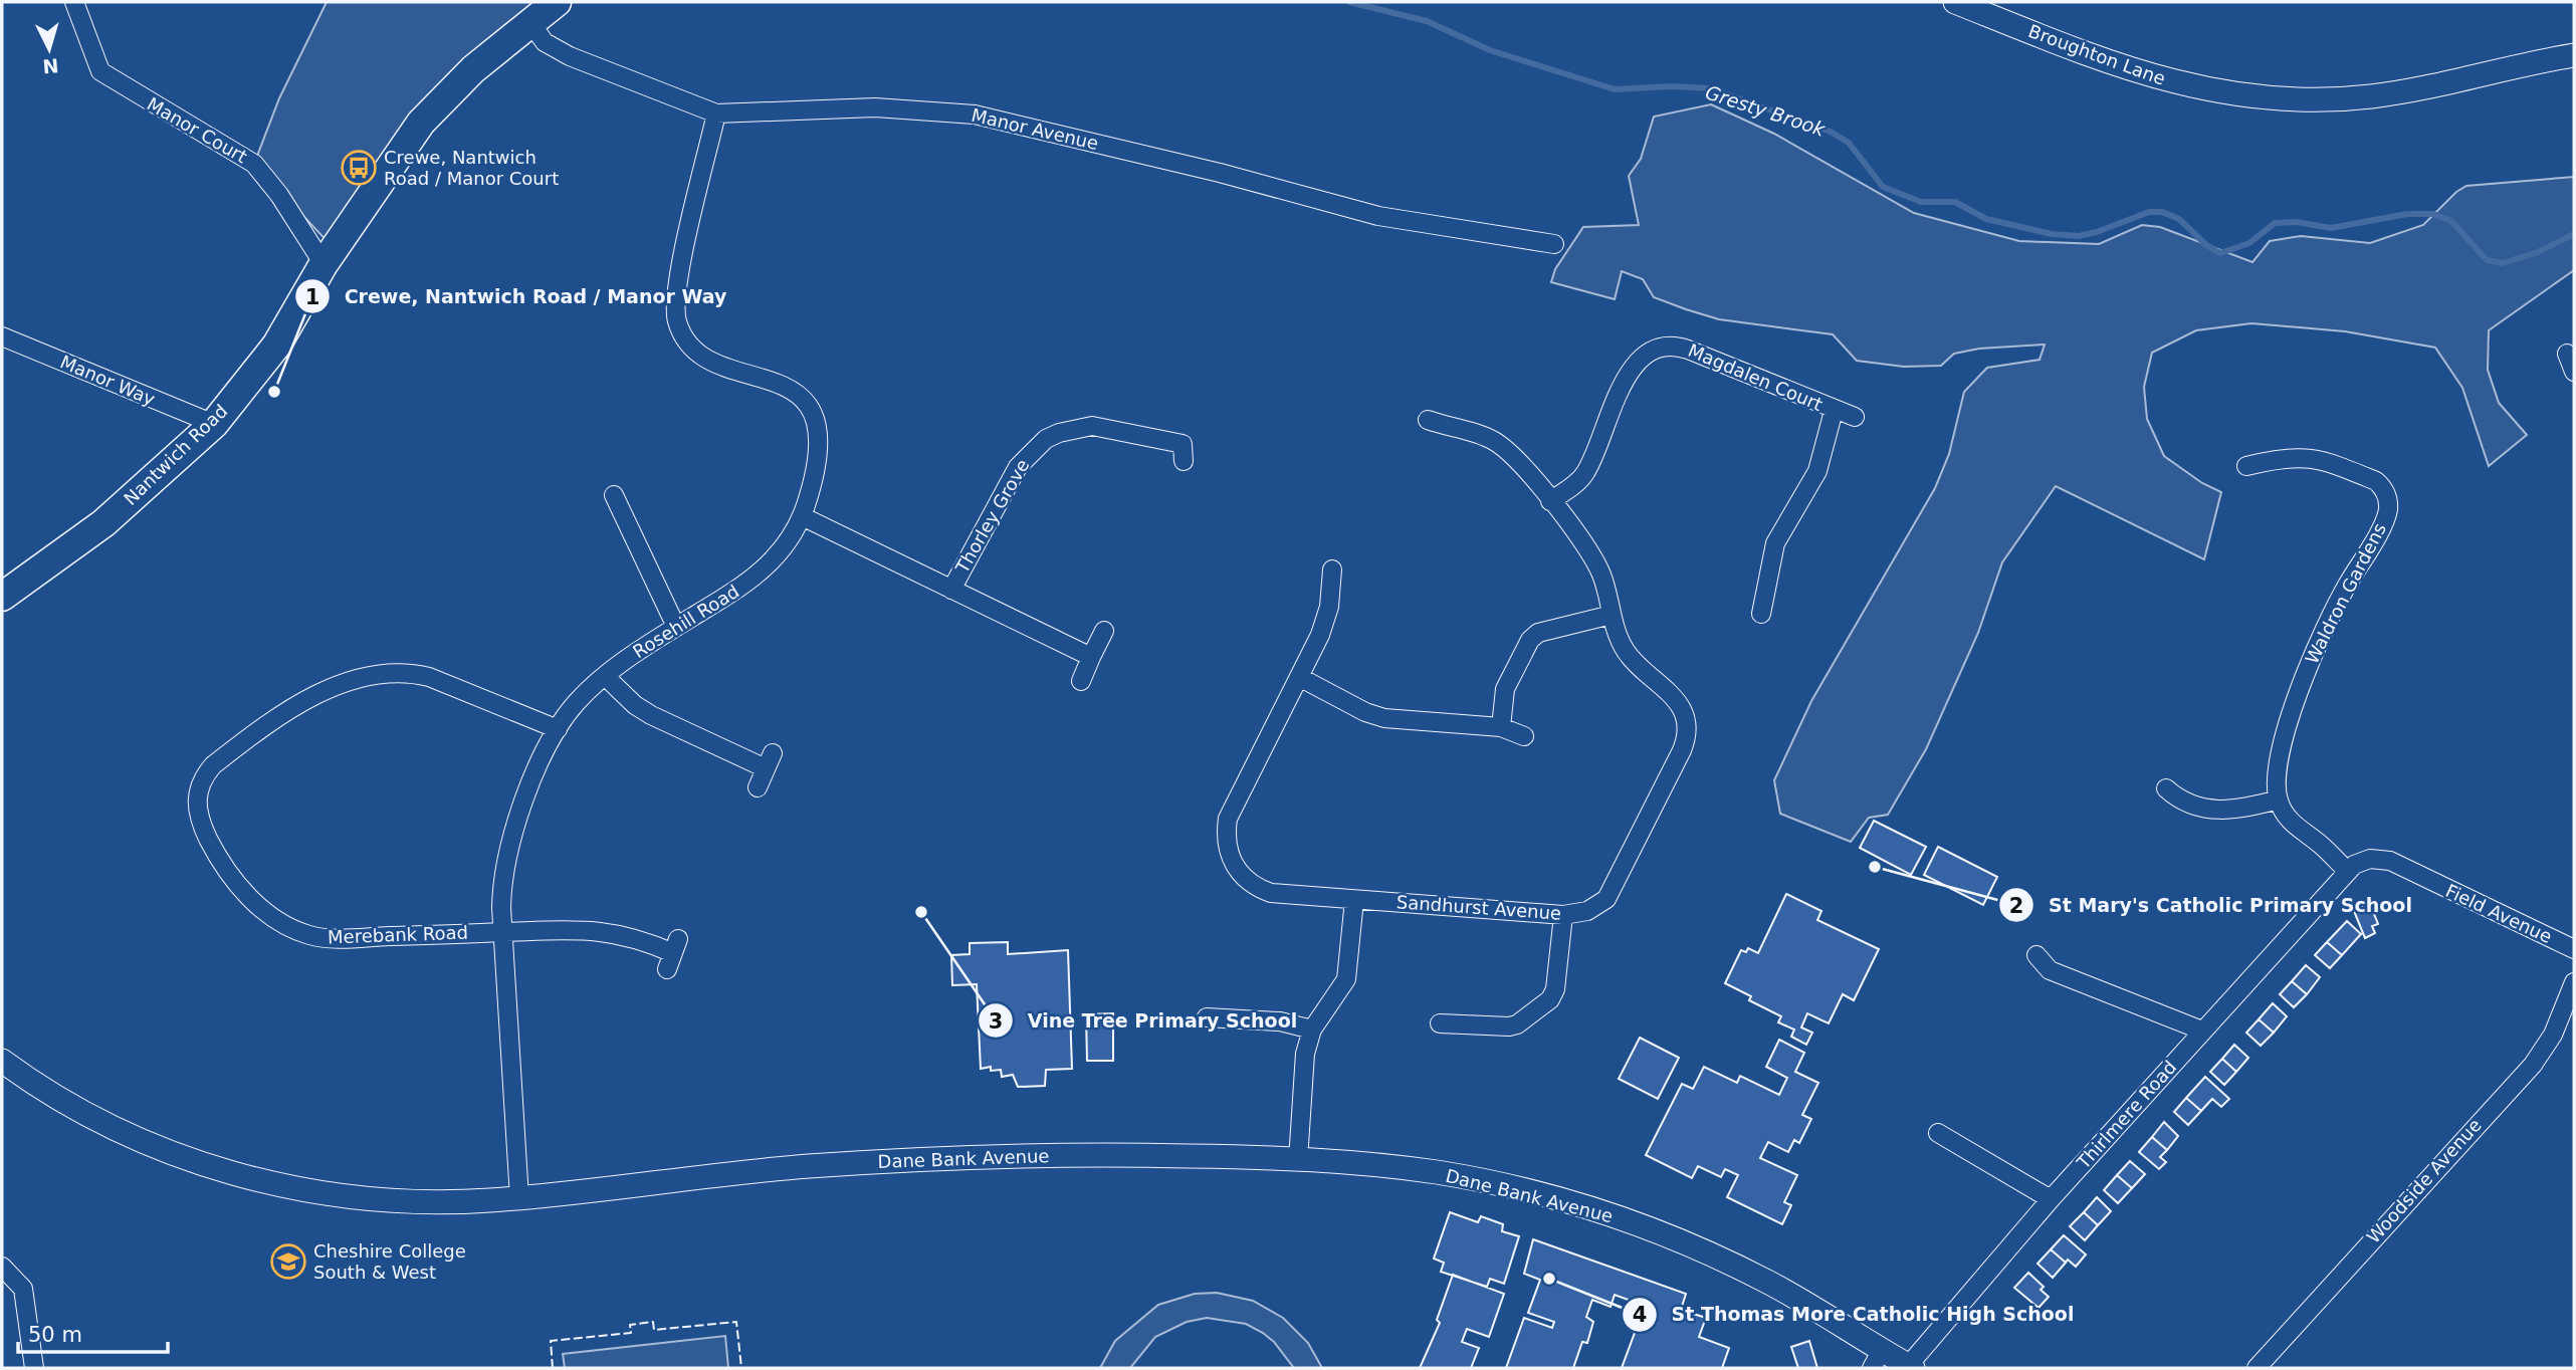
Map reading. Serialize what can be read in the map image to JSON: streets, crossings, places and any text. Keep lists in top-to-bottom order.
{
  "streets": {
    "main road": ["Nantwich Road"],
    "street": [
      "Broughton Lane",
      "Manor Avenue",
      "Manor Court",
      "Magdalen Court",
      "Manor Way",
      "Thorley Grove",
      "Waldron Gardens",
      "Rosehill Road",
      "Sandhurst Avenue",
      "Field Avenue",
      "Merebank Road",
      "Thirlmere Road",
      "Dane Bank Avenue",
      "Woodside Avenue"
    ]
  },
  "crossings": [
    ["Manor Avenue", "Nantwich Road"],
    ["Manor Avenue", "Rosehill Road"],
    ["Manor Court", "Nantwich Road"],
    ["Magdalen Court", "Sandhurst Avenue"],
    ["Manor Way", "Nantwich Road"],
    ["Rosehill Road", "Merebank Road"],
    ["Rosehill Road", "Dane Bank Avenue"],
    ["Field Avenue", "Thirlmere Road"],
    ["Thirlmere Road", "Dane Bank Avenue"]
  ],
  "water": ["Gresty Brook"],
  "places": {
    "bus stop": ["Crewe, Nantwich Road / Manor Court"],
    "other": [
      "Crewe, Nantwich Road / Manor Way",
      "St Mary's Catholic Primary School",
      "Vine Tree Primary School",
      "St Thomas More Catholic High School"
    ],
    "school or university": ["Cheshire College South & West"]
  },
  "scale_bar": "50 m",
  "north": "bottom"
}
